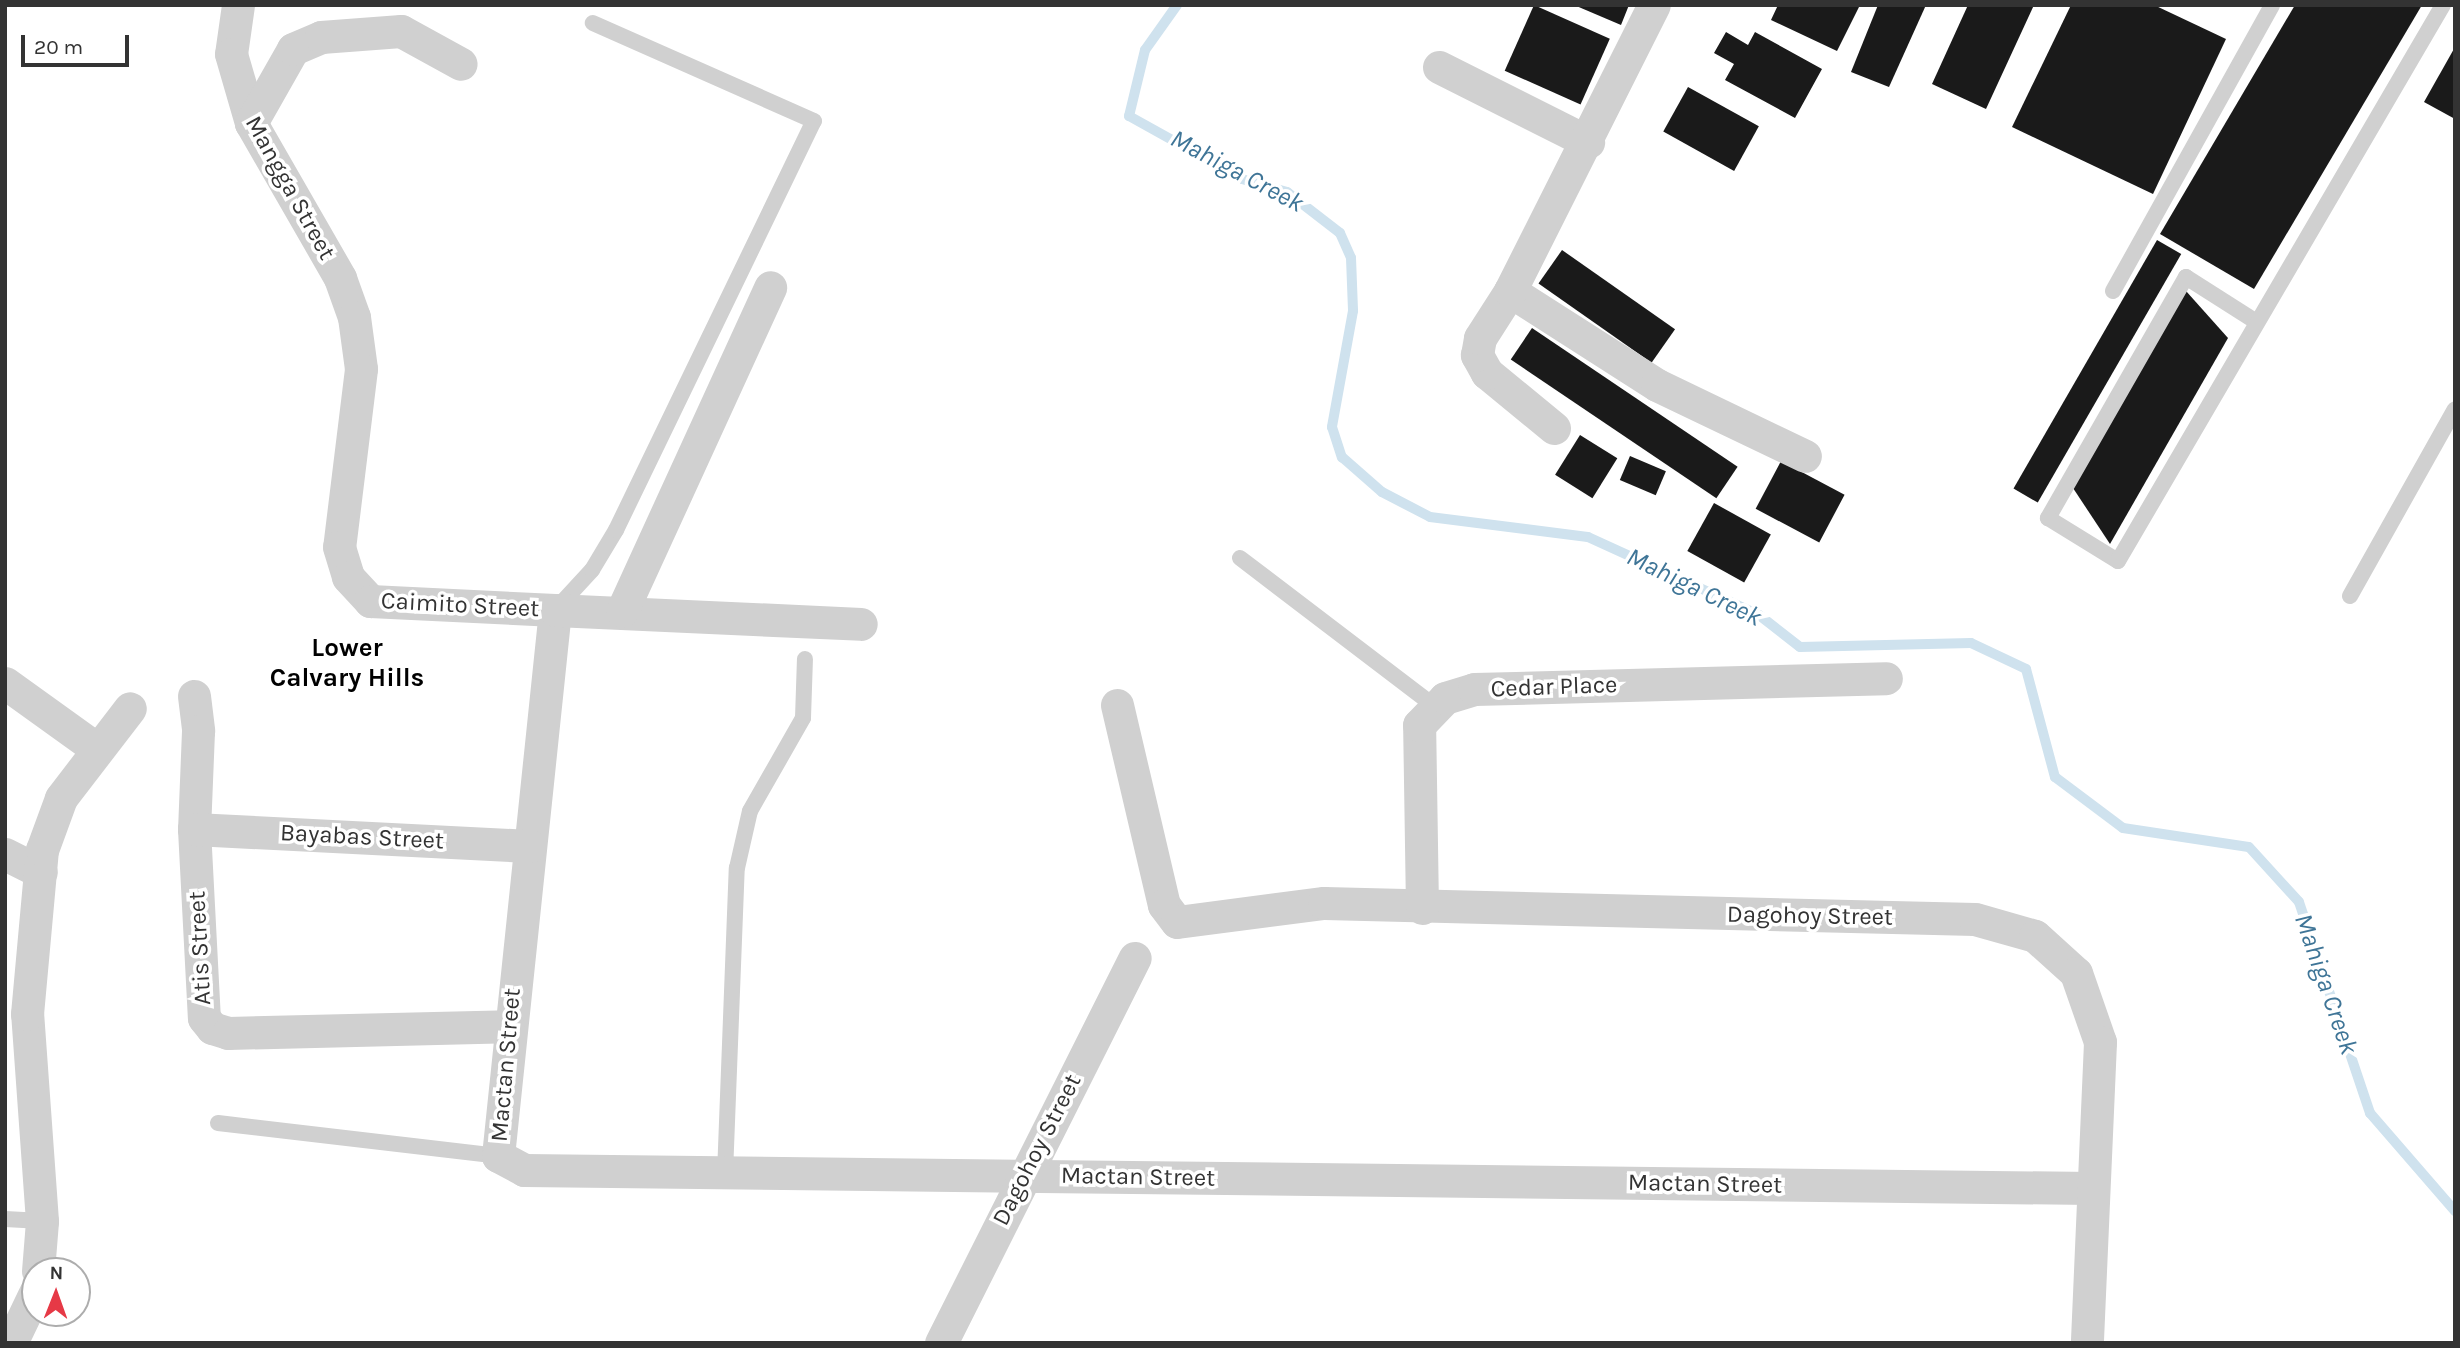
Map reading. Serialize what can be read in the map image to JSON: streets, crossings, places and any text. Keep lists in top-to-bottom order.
{
  "streets": {
    "street": [
      "Mangga Street",
      "Caimito Street",
      "Cedar Place",
      "Bayabas Street",
      "Dagohoy Street",
      "Atis Street",
      "Mactan Street"
    ]
  },
  "crossings": [
    ["Mangga Street", "Caimito Street"],
    ["Caimito Street", "Bayabas Street"],
    ["Caimito Street", "Mactan Street"],
    ["Bayabas Street", "Atis Street"],
    ["Bayabas Street", "Mactan Street"],
    ["Dagohoy Street", "Mactan Street"],
    ["Atis Street", "Mactan Street"]
  ],
  "districts": ["Lower Calvary Hills"],
  "water": ["Mahiga Creek"],
  "scale_bar": "20 m",
  "north": "top"
}
